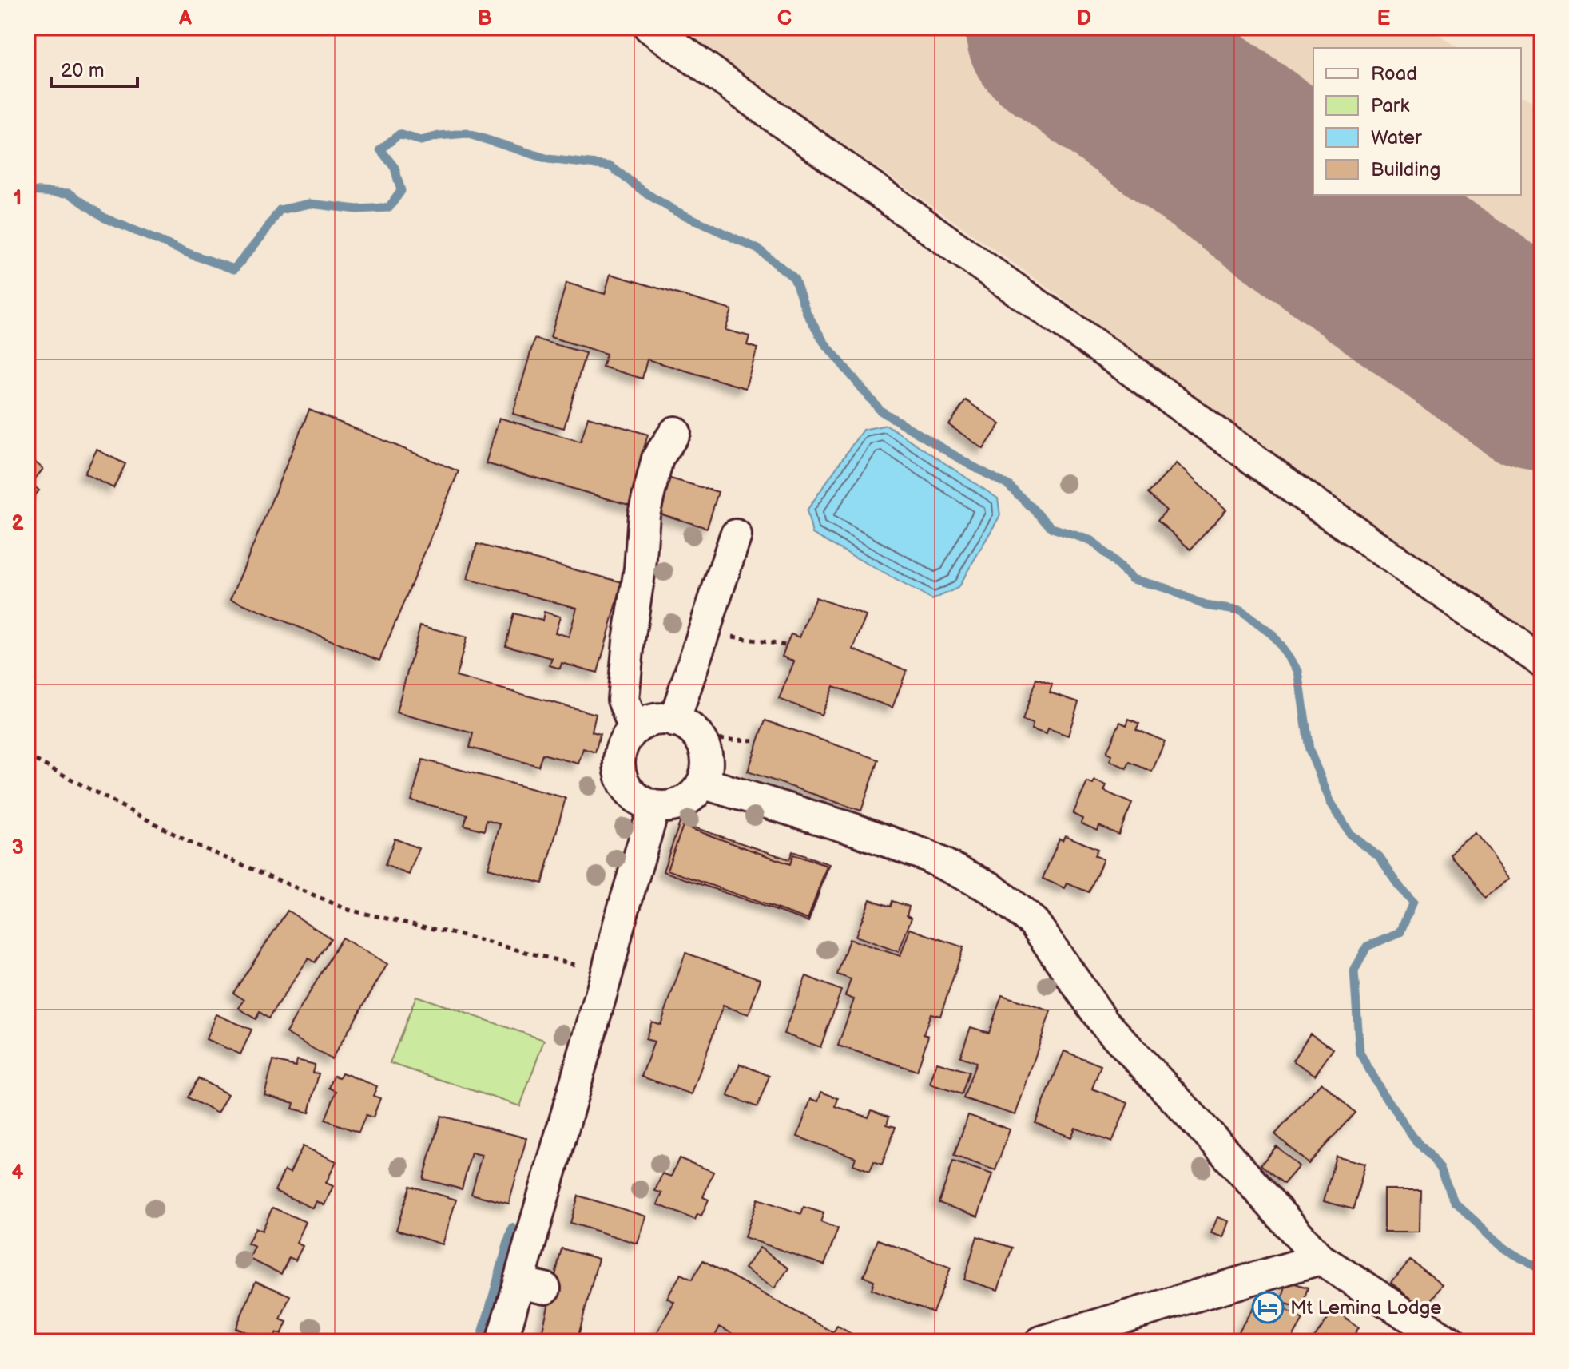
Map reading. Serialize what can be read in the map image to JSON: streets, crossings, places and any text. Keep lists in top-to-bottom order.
{
  "places": {
    "hotel": ["Mt Lemina Lodge"]
  },
  "legend": [
    "Road",
    "Park",
    "Water",
    "Building"
  ],
  "scale_bar": "20 m",
  "grid": {
    "columns": [
      "A",
      "B",
      "C",
      "D",
      "E"
    ],
    "rows": [
      "1",
      "2",
      "3",
      "4"
    ]
  }
}
